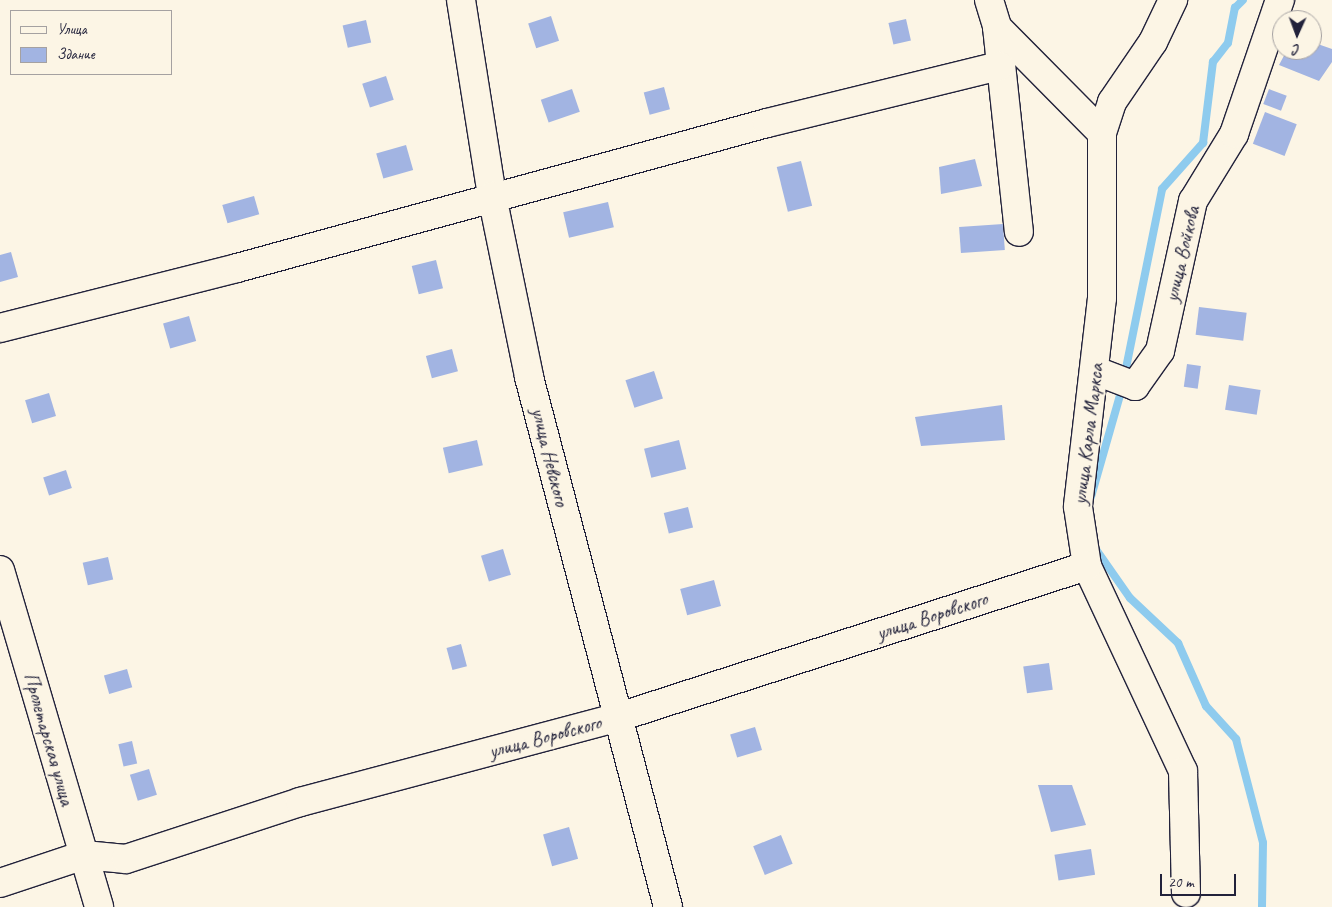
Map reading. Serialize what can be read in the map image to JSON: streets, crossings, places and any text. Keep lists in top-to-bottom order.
{
  "streets": {
    "street": [
      "улица Войкова",
      "улица Карла Маркса",
      "улица Невского",
      "улица Воровского",
      "Пролетарская улица"
    ]
  },
  "crossings": [
    ["улица Войкова", "улица Карла Маркса"],
    ["улица Карла Маркса", "улица Воровского"],
    ["улица Невского", "улица Воровского"],
    ["улица Воровского", "Пролетарская улица"]
  ],
  "legend": ["Улица", "Здание"],
  "scale_bar": "20 m",
  "north": "bottom"
}
